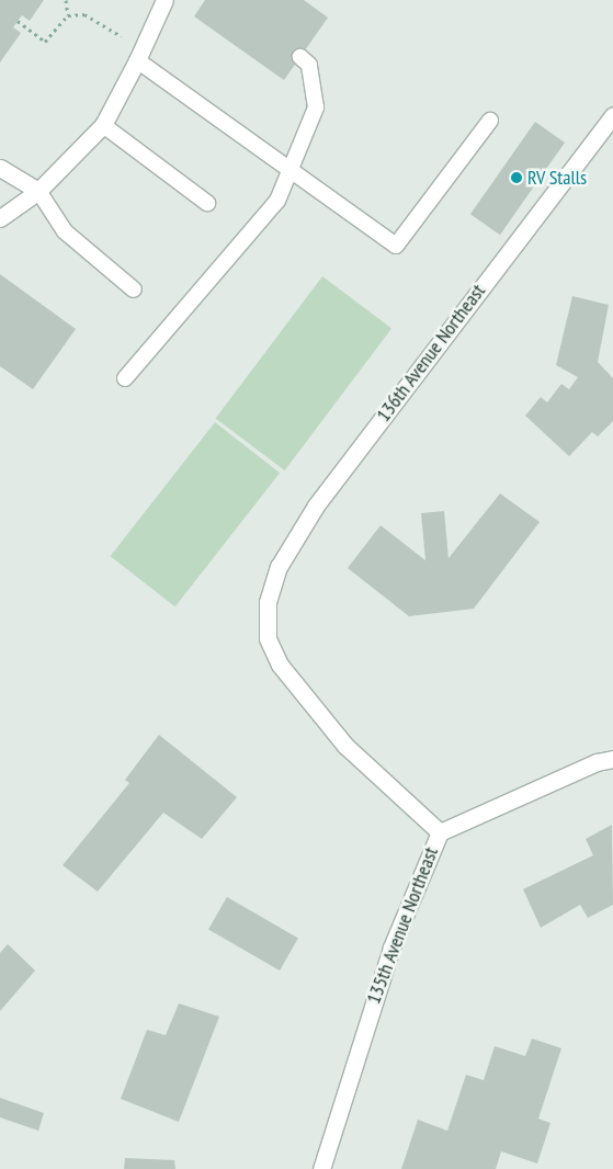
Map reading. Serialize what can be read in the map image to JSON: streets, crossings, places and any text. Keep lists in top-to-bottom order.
{
  "streets": {
    "street": ["136th Avenue Northeast", "135th Avenue Northeast"]
  },
  "crossings": [
    ["136th Avenue Northeast", "135th Avenue Northeast"]
  ],
  "places": ["RV Stalls"]
}
